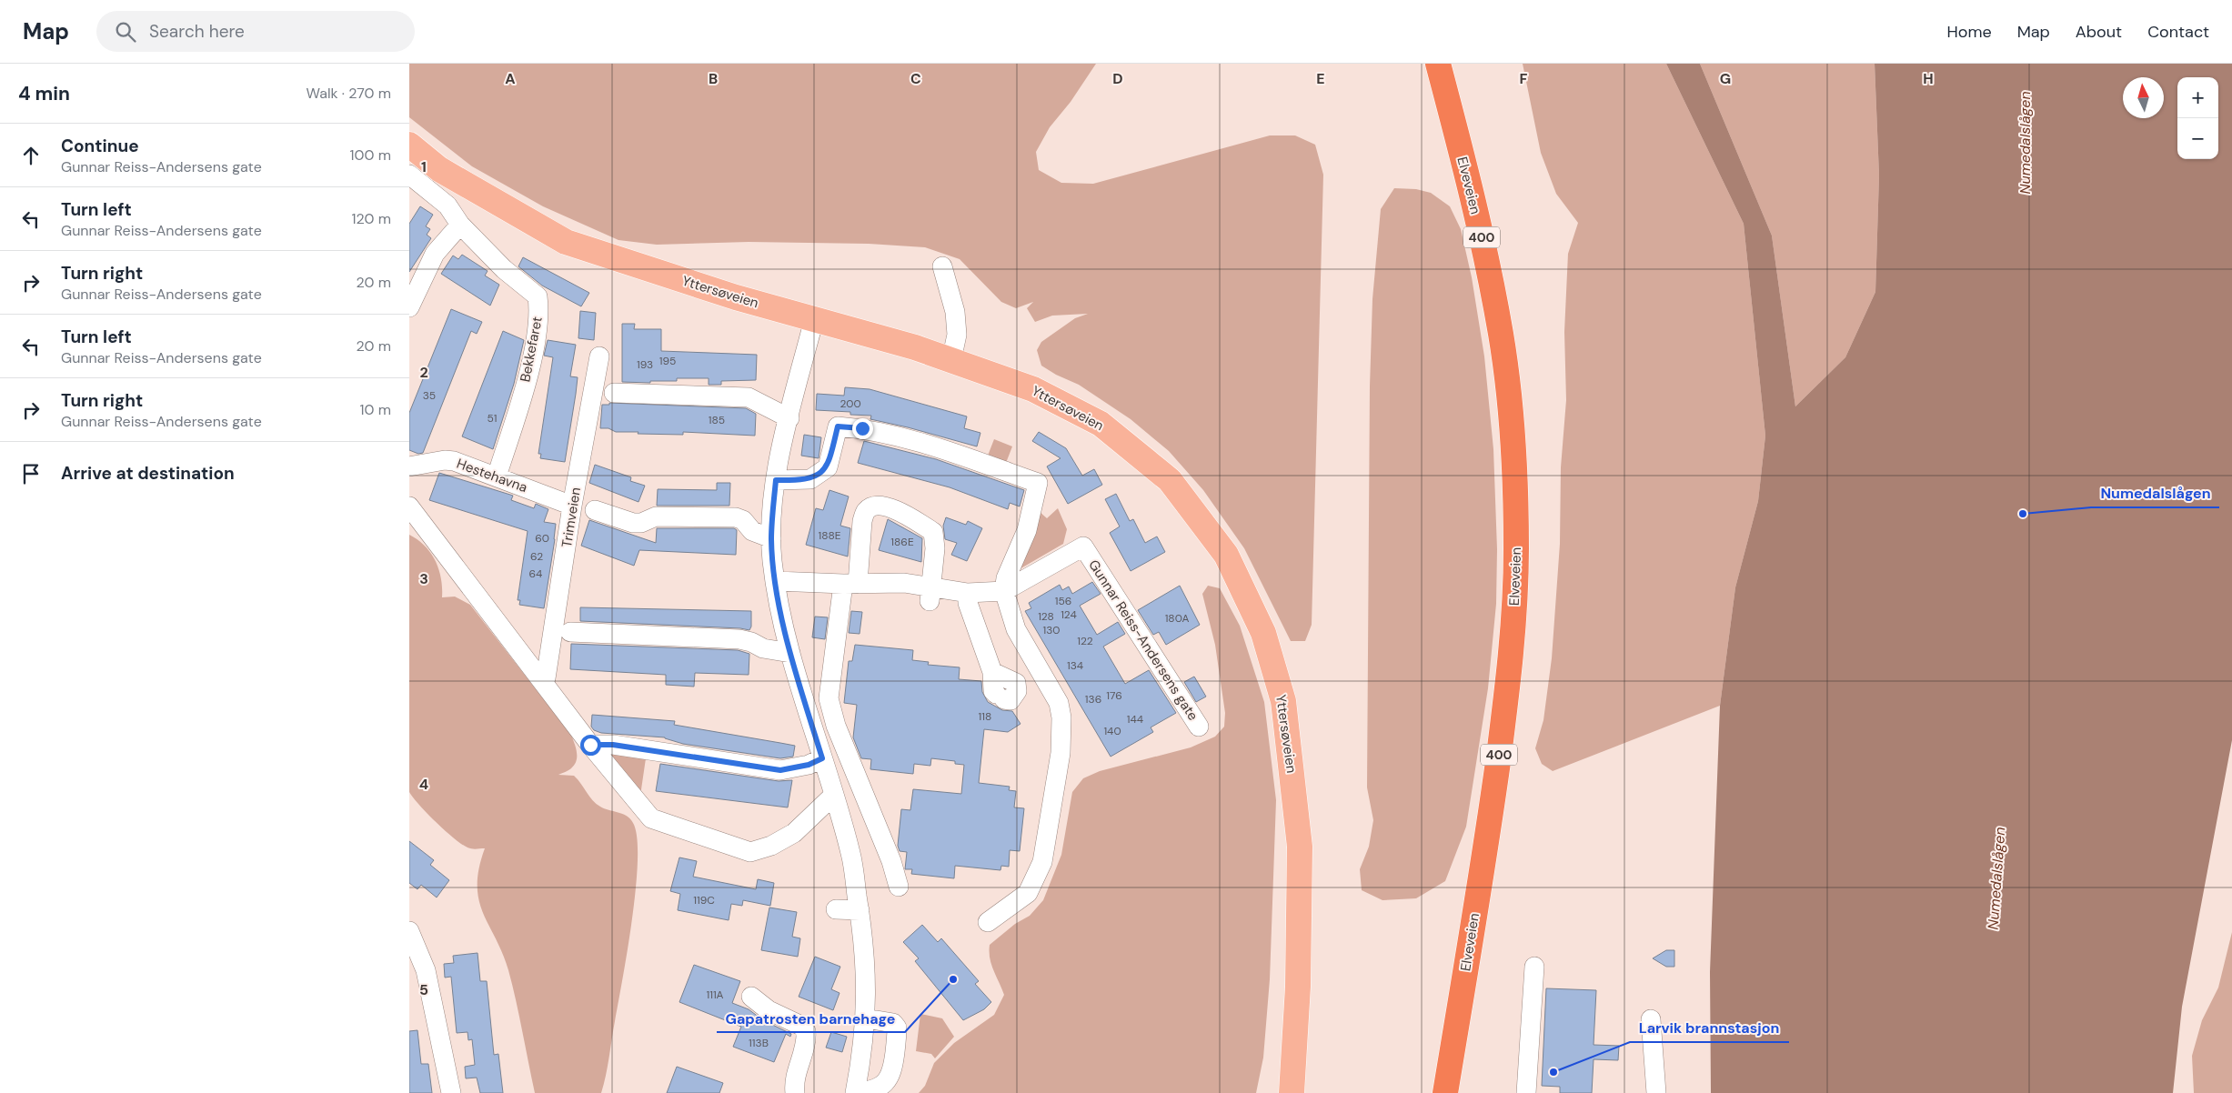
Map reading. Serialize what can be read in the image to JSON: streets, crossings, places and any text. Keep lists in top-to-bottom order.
{
  "streets": {
    "highway": ["Elveveien", "400"],
    "main road": ["Yttersøveien"],
    "street": [
      "Bekkefaret",
      "Hestehavna",
      "Trimveien",
      "Gunnar Reiss-Andersens gate"
    ]
  },
  "crossings": [
    ["Bekkefaret", "Hestehavna"],
    ["Hestehavna", "Trimveien"]
  ],
  "water": ["Numedalslågen"],
  "places": ["Numedalslågen", "Gapatrosten barnehage", "Larvik brannstasjon"],
  "house_numbers": [
    "195",
    "193",
    "35",
    "200",
    "51",
    "185",
    "188E",
    "60",
    "186E",
    "62",
    "64",
    "156",
    "124",
    "128",
    "180A",
    "130",
    "122",
    "134",
    "176",
    "136",
    "118",
    "144",
    "140",
    "119C",
    "111A",
    "113B"
  ],
  "north": "top",
  "page": {
    "header": "Map",
    "search": "Search here",
    "nav": [
      "Home",
      "Map",
      "About",
      "Contact"
    ],
    "heading": ["4 min", "Walk · 270 m"],
    "map_buttons": ["+", "−"],
    "list": [
      ["Continue", "Gunnar Reiss-Andersens gate", "100 m"],
      ["Turn left", "Gunnar Reiss-Andersens gate", "120 m"],
      ["Turn right", "Gunnar Reiss-Andersens gate", "20 m"],
      ["Turn left", "Gunnar Reiss-Andersens gate", "20 m"],
      ["Turn right", "Gunnar Reiss-Andersens gate", "10 m"],
      "Arrive at destination"
    ]
  },
  "grid": {
    "columns": [
      "A",
      "B",
      "C",
      "D",
      "E",
      "F",
      "G",
      "H"
    ],
    "rows": [
      "1",
      "2",
      "3",
      "4",
      "5"
    ]
  }
}
